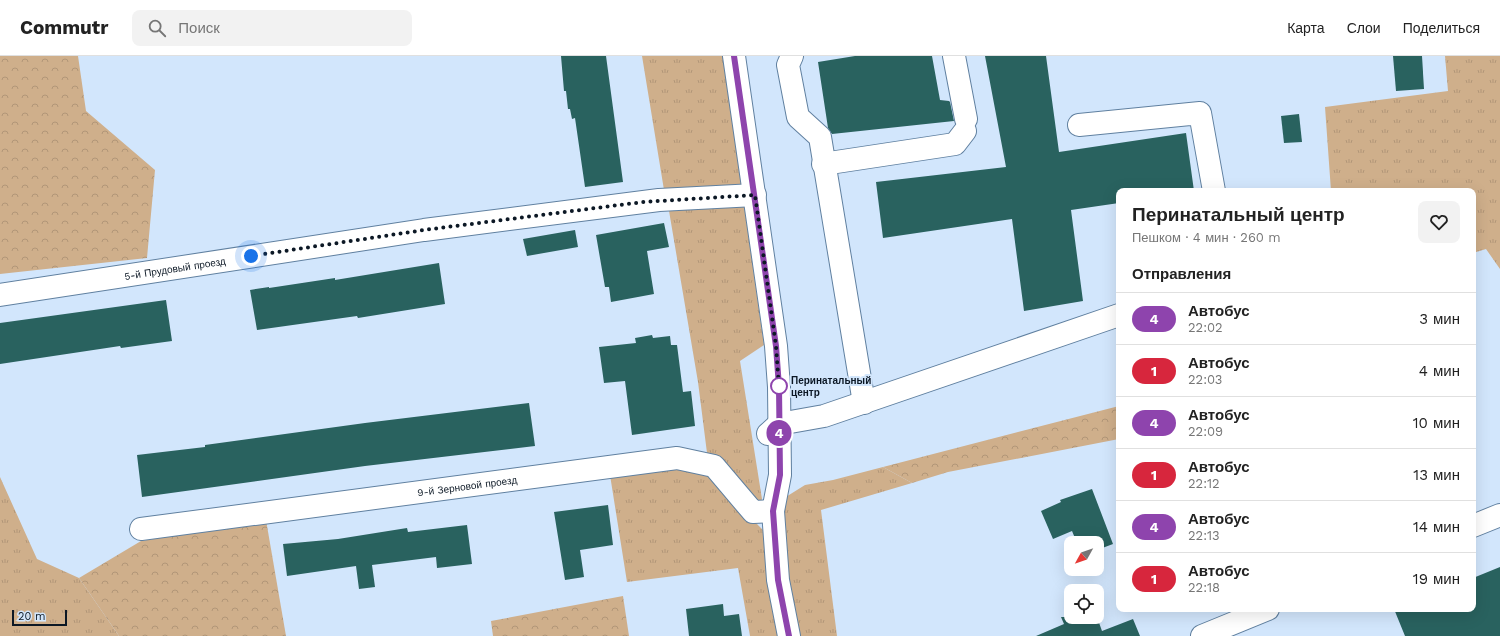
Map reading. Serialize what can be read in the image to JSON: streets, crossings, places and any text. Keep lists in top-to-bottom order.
{
  "streets": {
    "street": ["5-й Прудовый проезд", "9-й Зерновой проезд"]
  },
  "places": ["Перинатальный центр"],
  "lines": ["bus line 4"],
  "scale_bar": "20 m",
  "north": "bottom left",
  "page": {
    "header": "Commutr",
    "search": "Поиск",
    "nav": ["Карта", "Слои", "Поделиться"],
    "on_map": "4",
    "heading": [
      ["Перинатальный центр", "Пешком · 4 мин · 260 m"],
      "Отправления"
    ],
    "list": [
      {
        "mark": "4",
        "name": "Автобус",
        "note": "22:02",
        "value": "3 мин"
      },
      {
        "mark": "1",
        "name": "Автобус",
        "note": "22:03",
        "value": "4 мин"
      },
      {
        "mark": "4",
        "name": "Автобус",
        "note": "22:09",
        "value": "10 мин"
      },
      {
        "mark": "1",
        "name": "Автобус",
        "note": "22:12",
        "value": "13 мин"
      },
      {
        "mark": "4",
        "name": "Автобус",
        "note": "22:13",
        "value": "14 мин"
      },
      {
        "mark": "1",
        "name": "Автобус",
        "note": "22:18",
        "value": "19 мин"
      }
    ],
    "scale": "20 m"
  }
}
